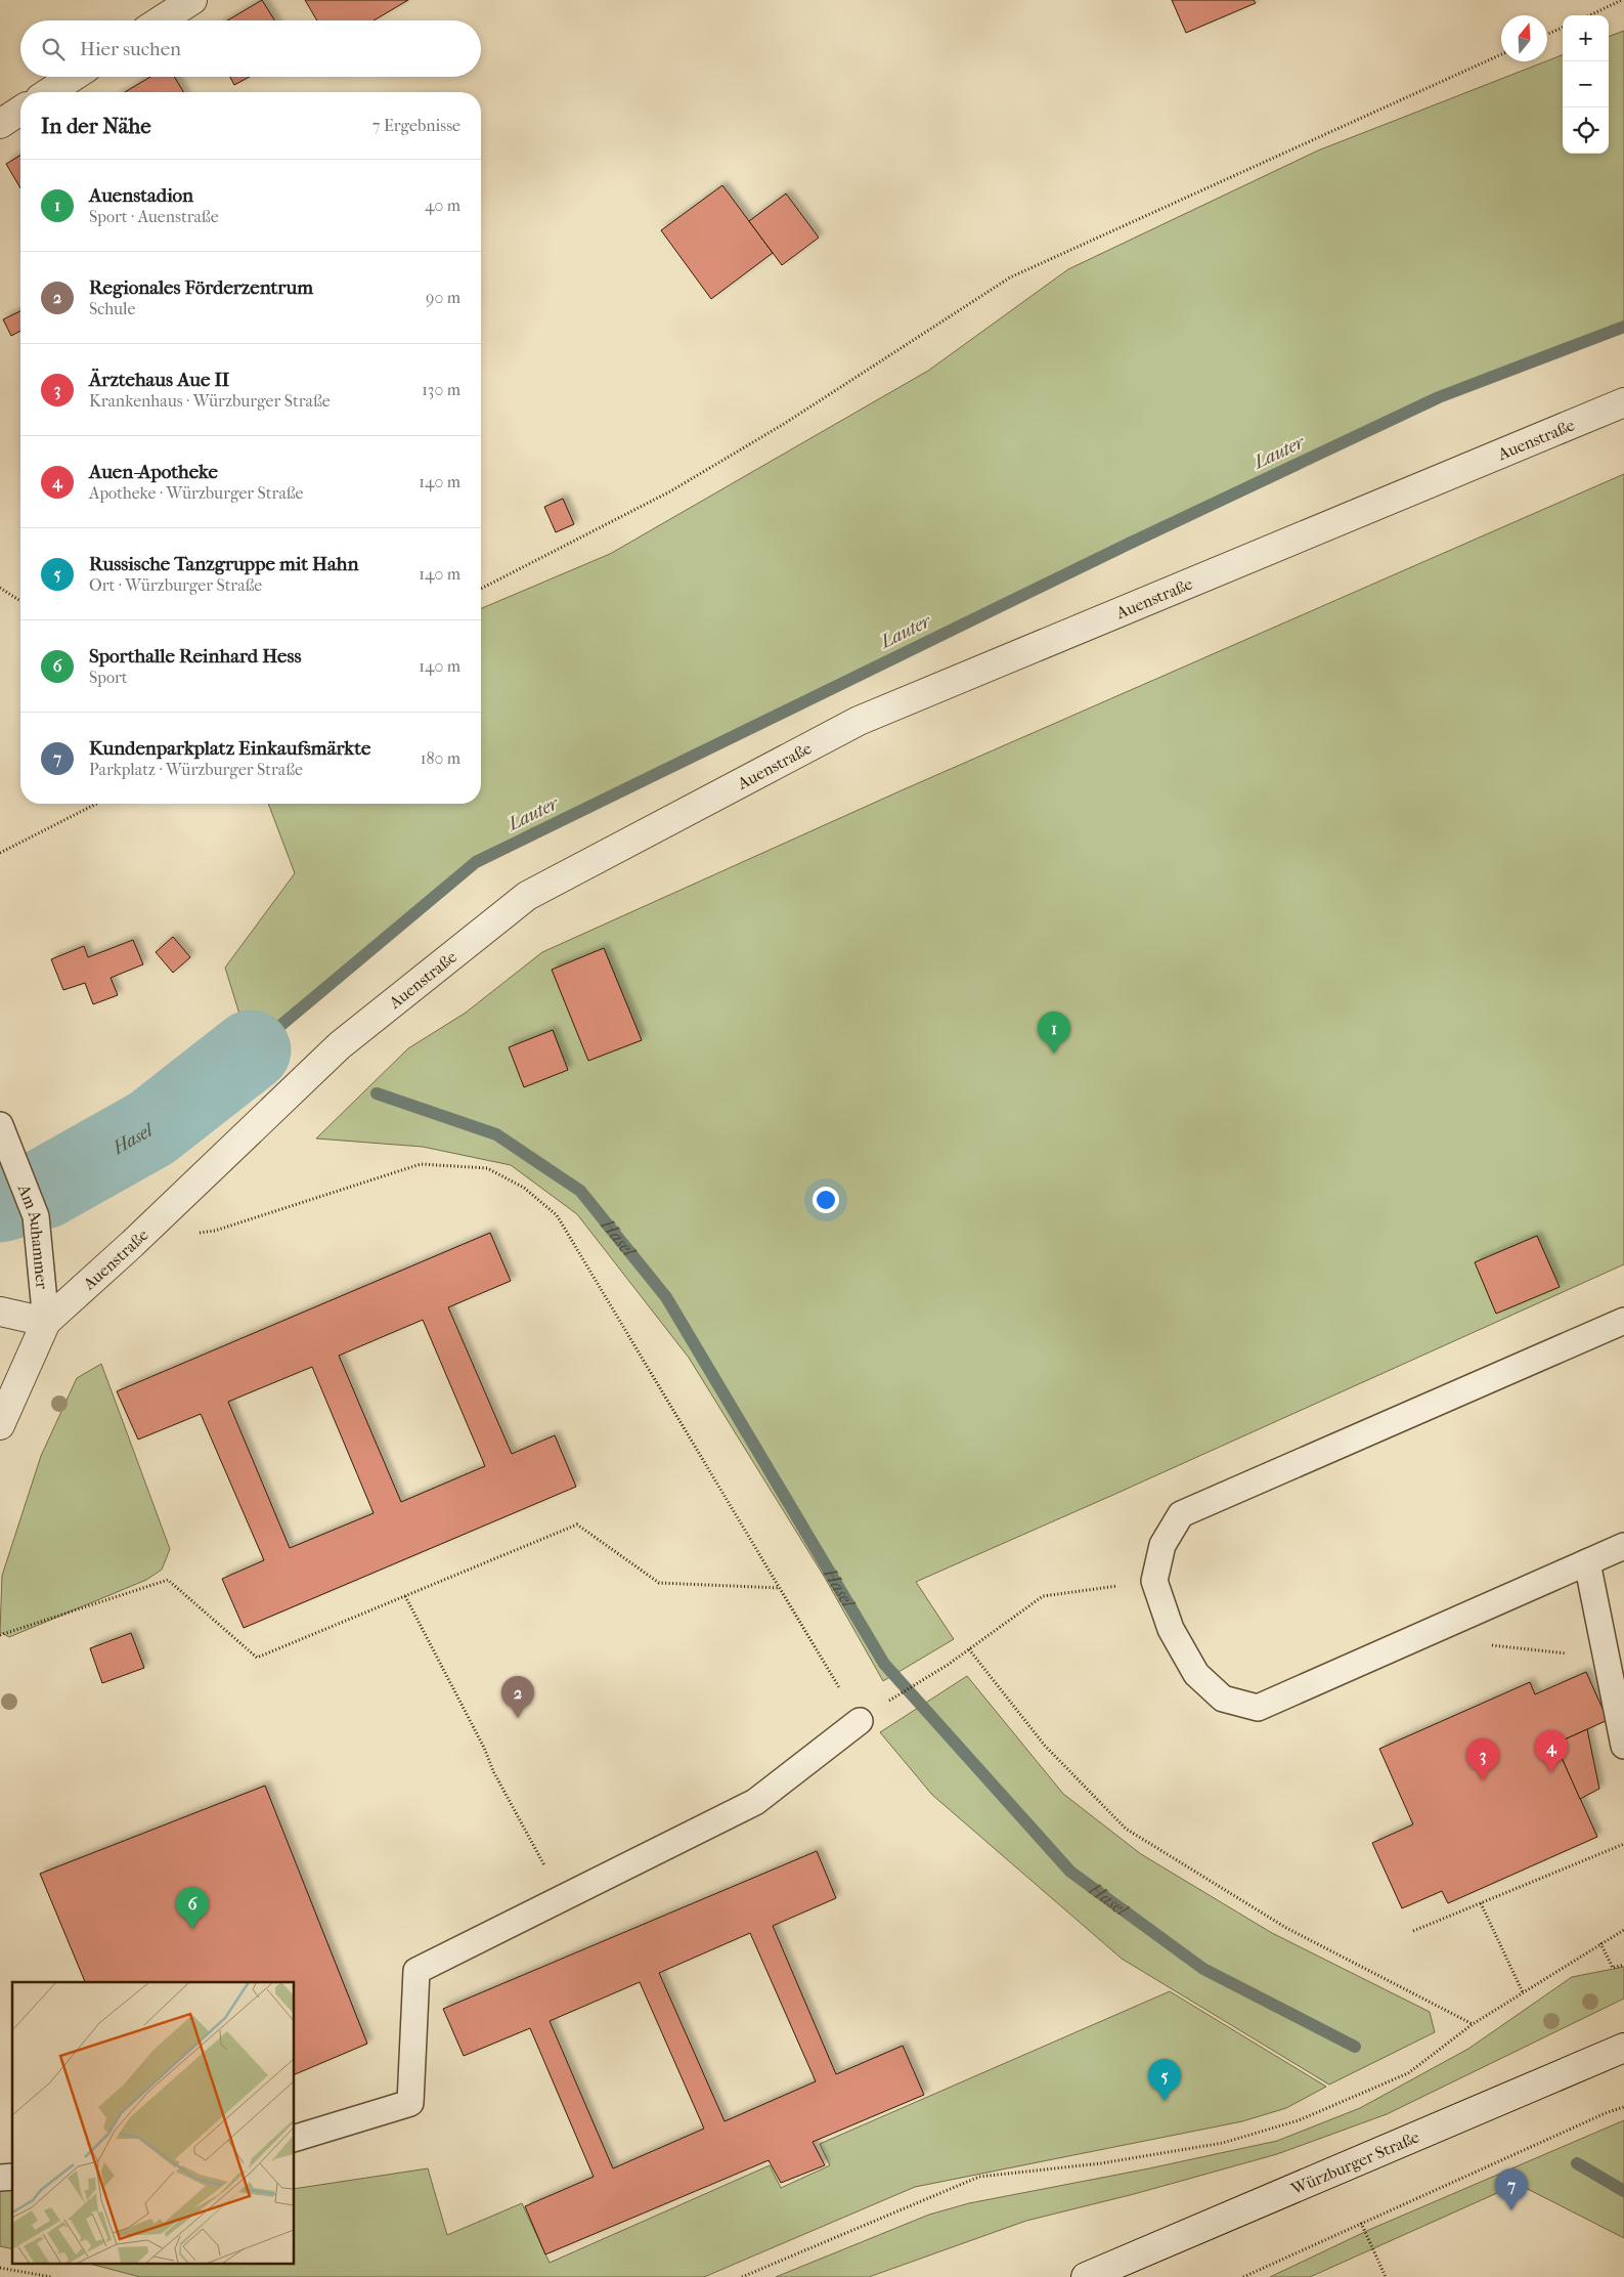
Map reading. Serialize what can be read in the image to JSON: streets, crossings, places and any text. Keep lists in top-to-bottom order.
{
  "streets": {
    "street": ["Auenstraße", "Würzburger Straße"],
    "lane": ["Am Auhammer"]
  },
  "crossings": [
    ["Auenstraße", "Am Auhammer"]
  ],
  "water": ["Lauter", "Hasel"],
  "north": "top",
  "page": {
    "map_buttons": ["+", "−"],
    "search": "Hier suchen",
    "heading": ["In der Nähe", "7 Ergebnisse"],
    "list": [
      {
        "mark": "1",
        "name": "Auenstadion",
        "note": "Sport · Auenstraße",
        "value": "40 m"
      },
      {
        "mark": "2",
        "name": "Regionales Förderzentrum",
        "note": "Schule",
        "value": "90 m"
      },
      {
        "mark": "3",
        "name": "Ärztehaus Aue II",
        "note": "Krankenhaus · Würzburger Straße",
        "value": "130 m"
      },
      {
        "mark": "4",
        "name": "Auen-Apotheke",
        "note": "Apotheke · Würzburger Straße",
        "value": "140 m"
      },
      {
        "mark": "5",
        "name": "Russische Tanzgruppe mit Hahn",
        "note": "Ort · Würzburger Straße",
        "value": "140 m"
      },
      {
        "mark": "6",
        "name": "Sporthalle Reinhard Hess",
        "note": "Sport",
        "value": "140 m"
      },
      {
        "mark": "7",
        "name": "Kundenparkplatz Einkaufsmärkte",
        "note": "Parkplatz · Würzburger Straße",
        "value": "180 m"
      }
    ],
    "pins": [
      "1",
      "2",
      "4",
      "3",
      "6",
      "5",
      "7"
    ]
  }
}
